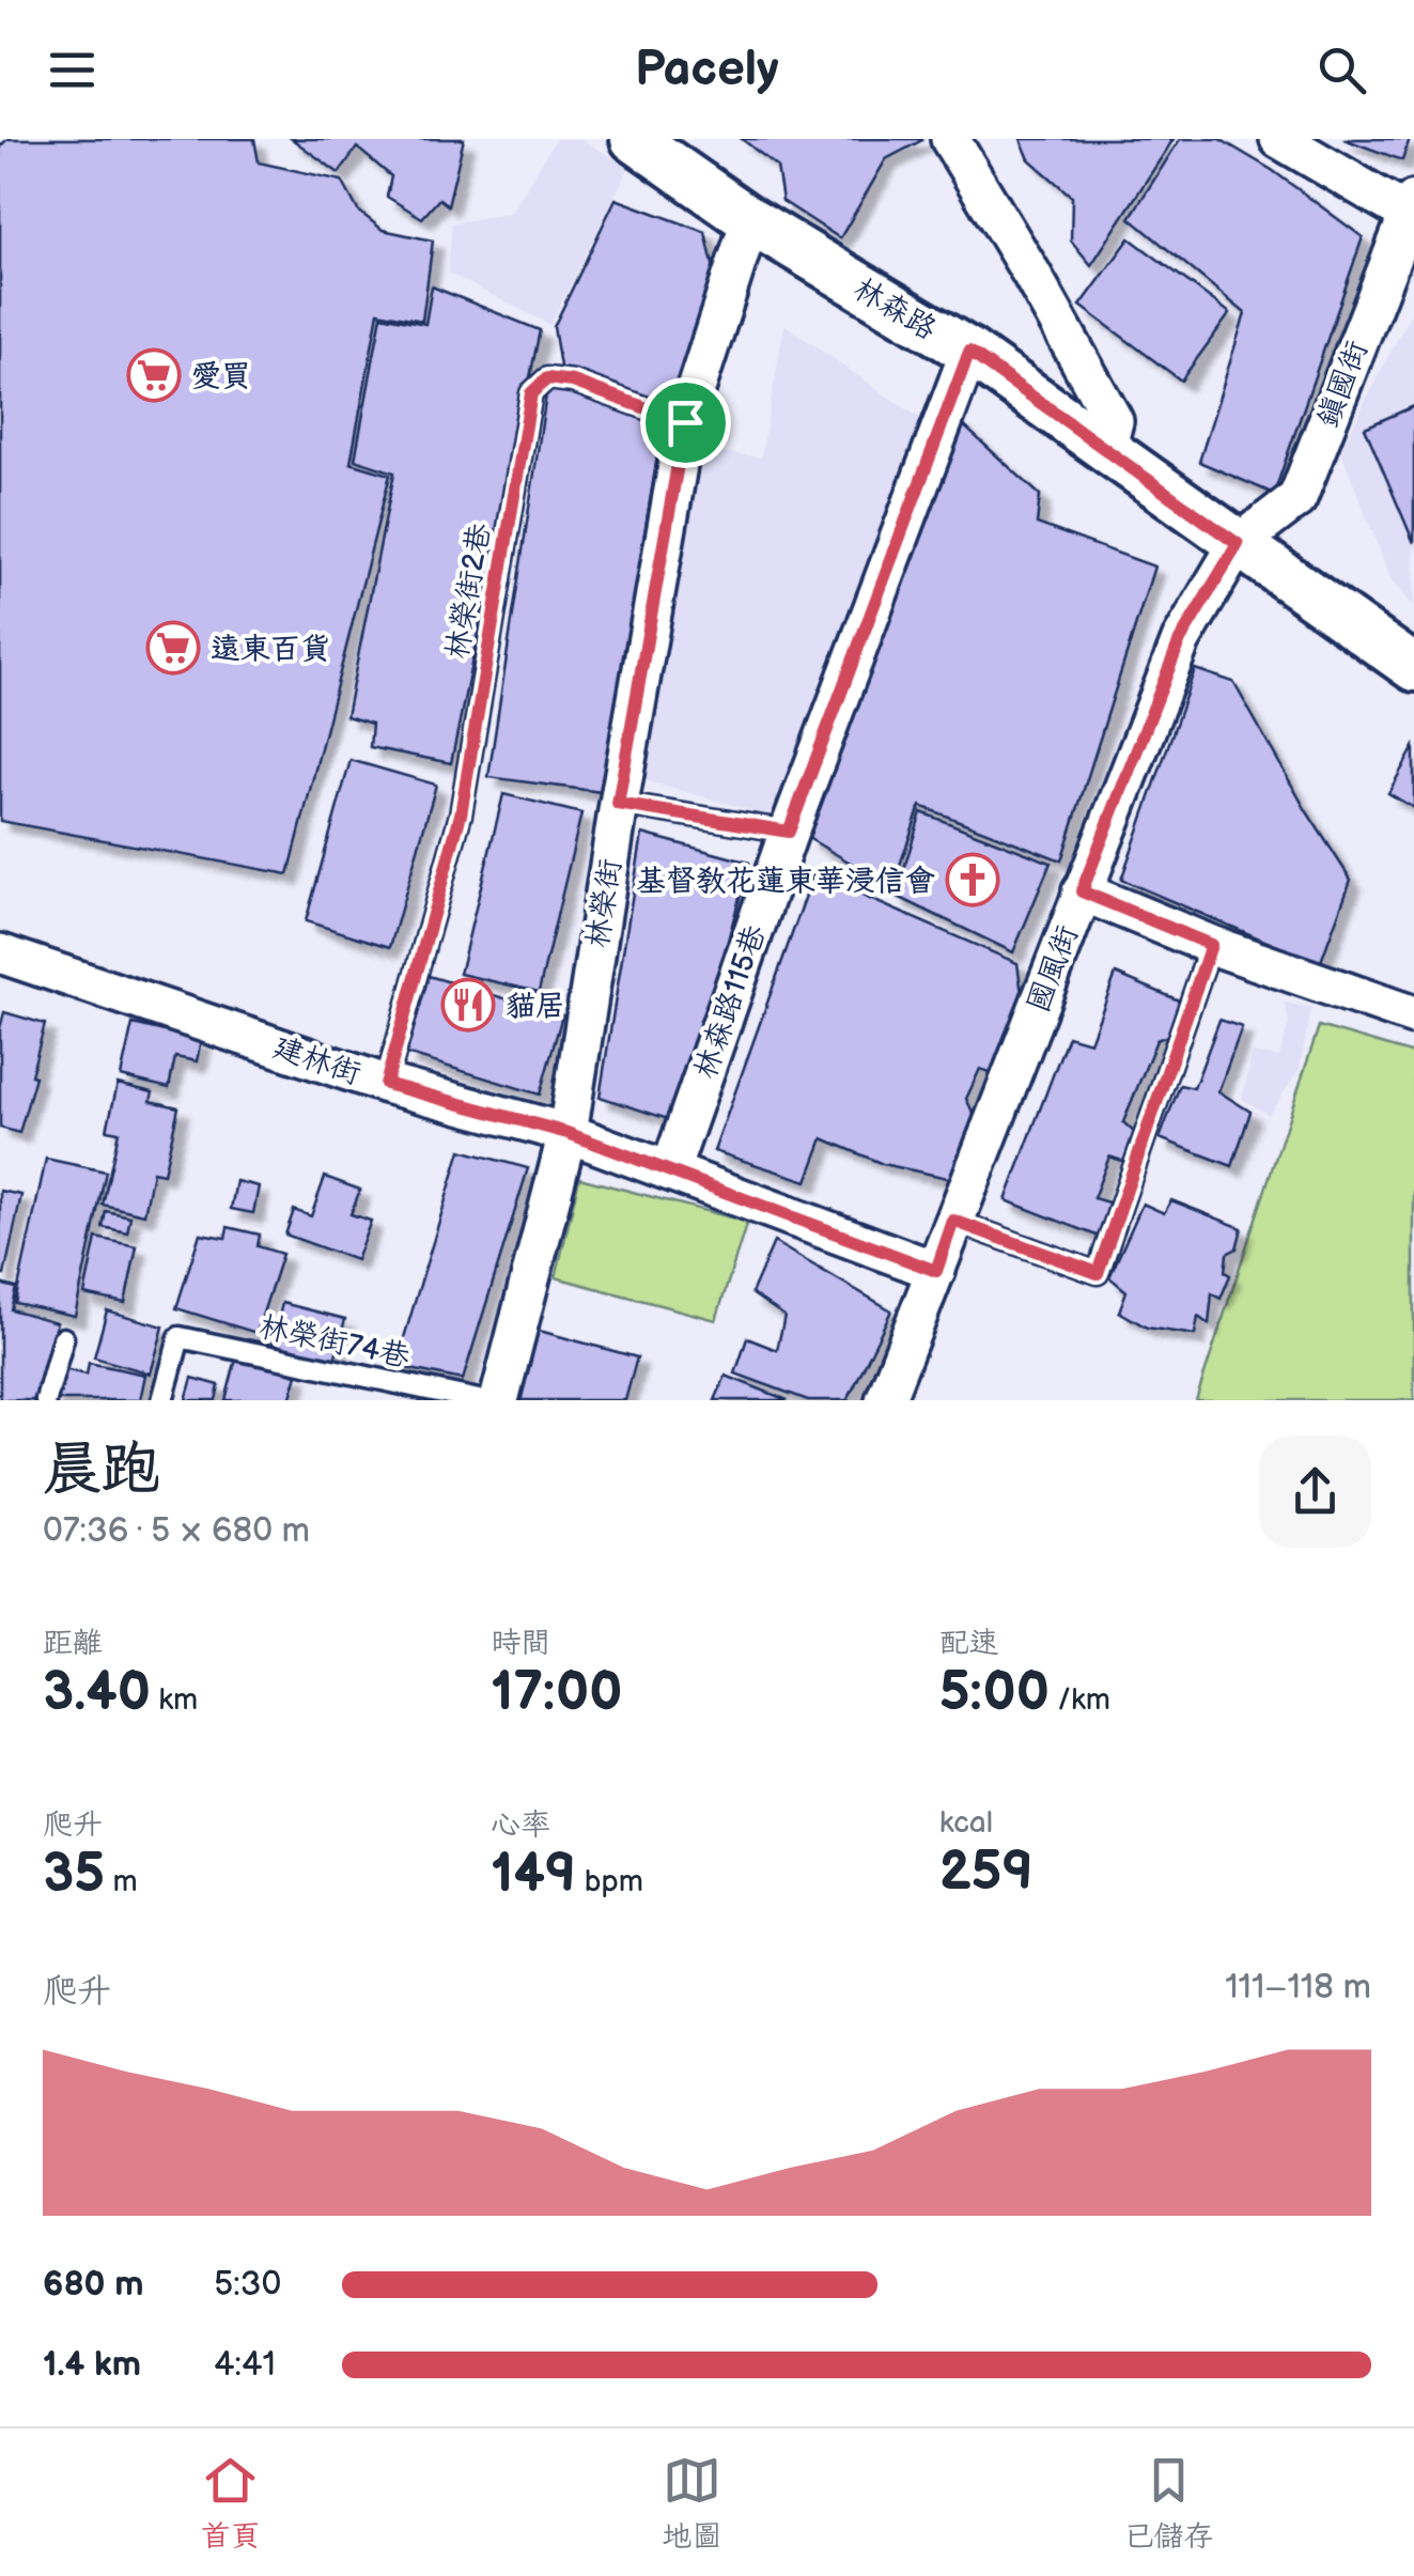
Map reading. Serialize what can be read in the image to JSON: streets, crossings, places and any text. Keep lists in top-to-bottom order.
{
  "streets": {
    "street": [
      "林森路",
      "鎮國街",
      "林榮街",
      "國風街",
      "林森路115巷",
      "建林街"
    ],
    "lane": ["林榮街2巷", "林榮街74巷"]
  },
  "crossings": [
    ["林森路", "鎮國街"],
    ["林森路", "林榮街"],
    ["林森路", "國風街"],
    ["林森路", "林森路115巷"],
    ["鎮國街", "國風街"],
    ["林榮街2巷", "林榮街"],
    ["林榮街2巷", "建林街"],
    ["林榮街", "建林街"],
    ["國風街", "建林街"],
    ["林森路115巷", "建林街"]
  ],
  "places": {
    "supermarket": ["愛買", "遠東百貨"],
    "church": ["基督教花蓮東華浸信會"],
    "restaurant": ["貓居"]
  },
  "page": {
    "header": "Pacely",
    "heading": ["晨跑", "07:36 · 5 × 680 m"],
    "stats": [
      ["距離", "3.40 km"],
      ["時間", "17:00"],
      ["配速", "5:00 /km"],
      ["爬升", "35 m"],
      ["心率", "149 bpm"],
      ["kcal", "259"]
    ],
    "chart": ["爬升", "111–118 m"],
    "list": [
      {
        "name": "680 m",
        "note": "5:30"
      },
      {
        "name": "1.4 km",
        "note": "4:41"
      }
    ],
    "tabs": ["首頁", "地圖", "已儲存"]
  }
}
